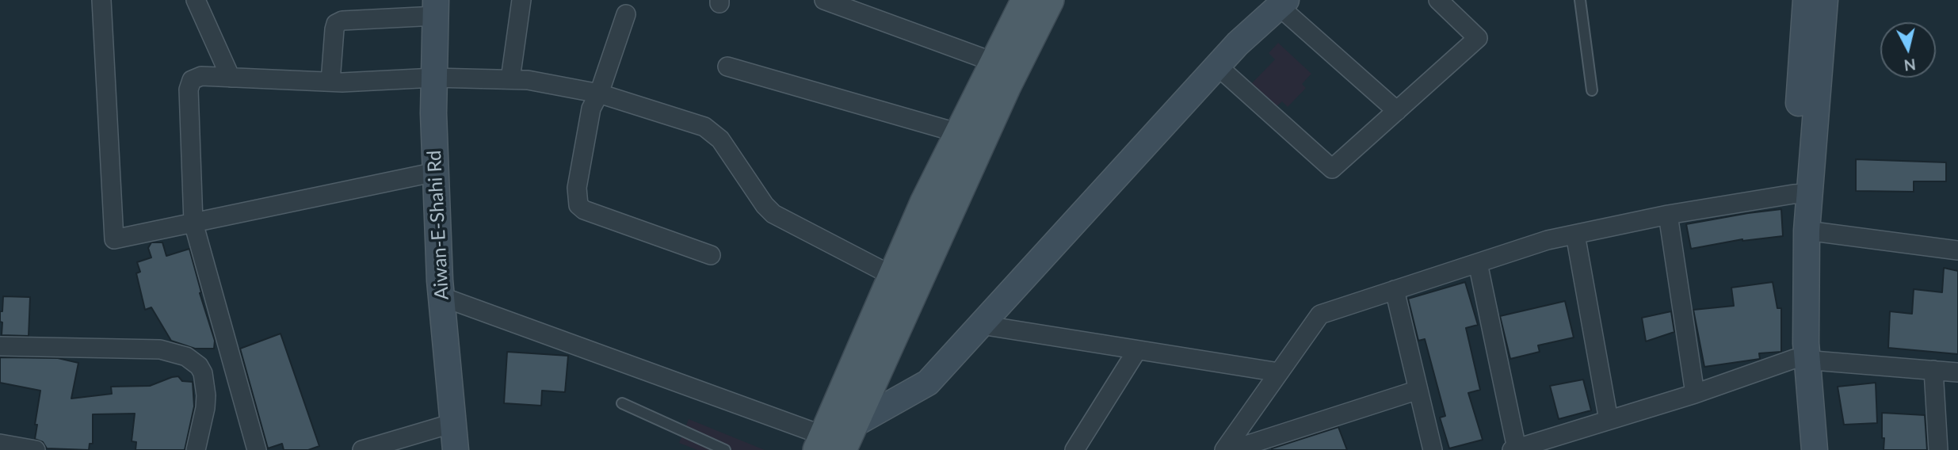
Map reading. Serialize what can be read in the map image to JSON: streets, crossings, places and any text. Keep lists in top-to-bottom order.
{
  "streets": {
    "main road": ["Aiwan-E-Shahi Rd"]
  },
  "north": "bottom"
}
